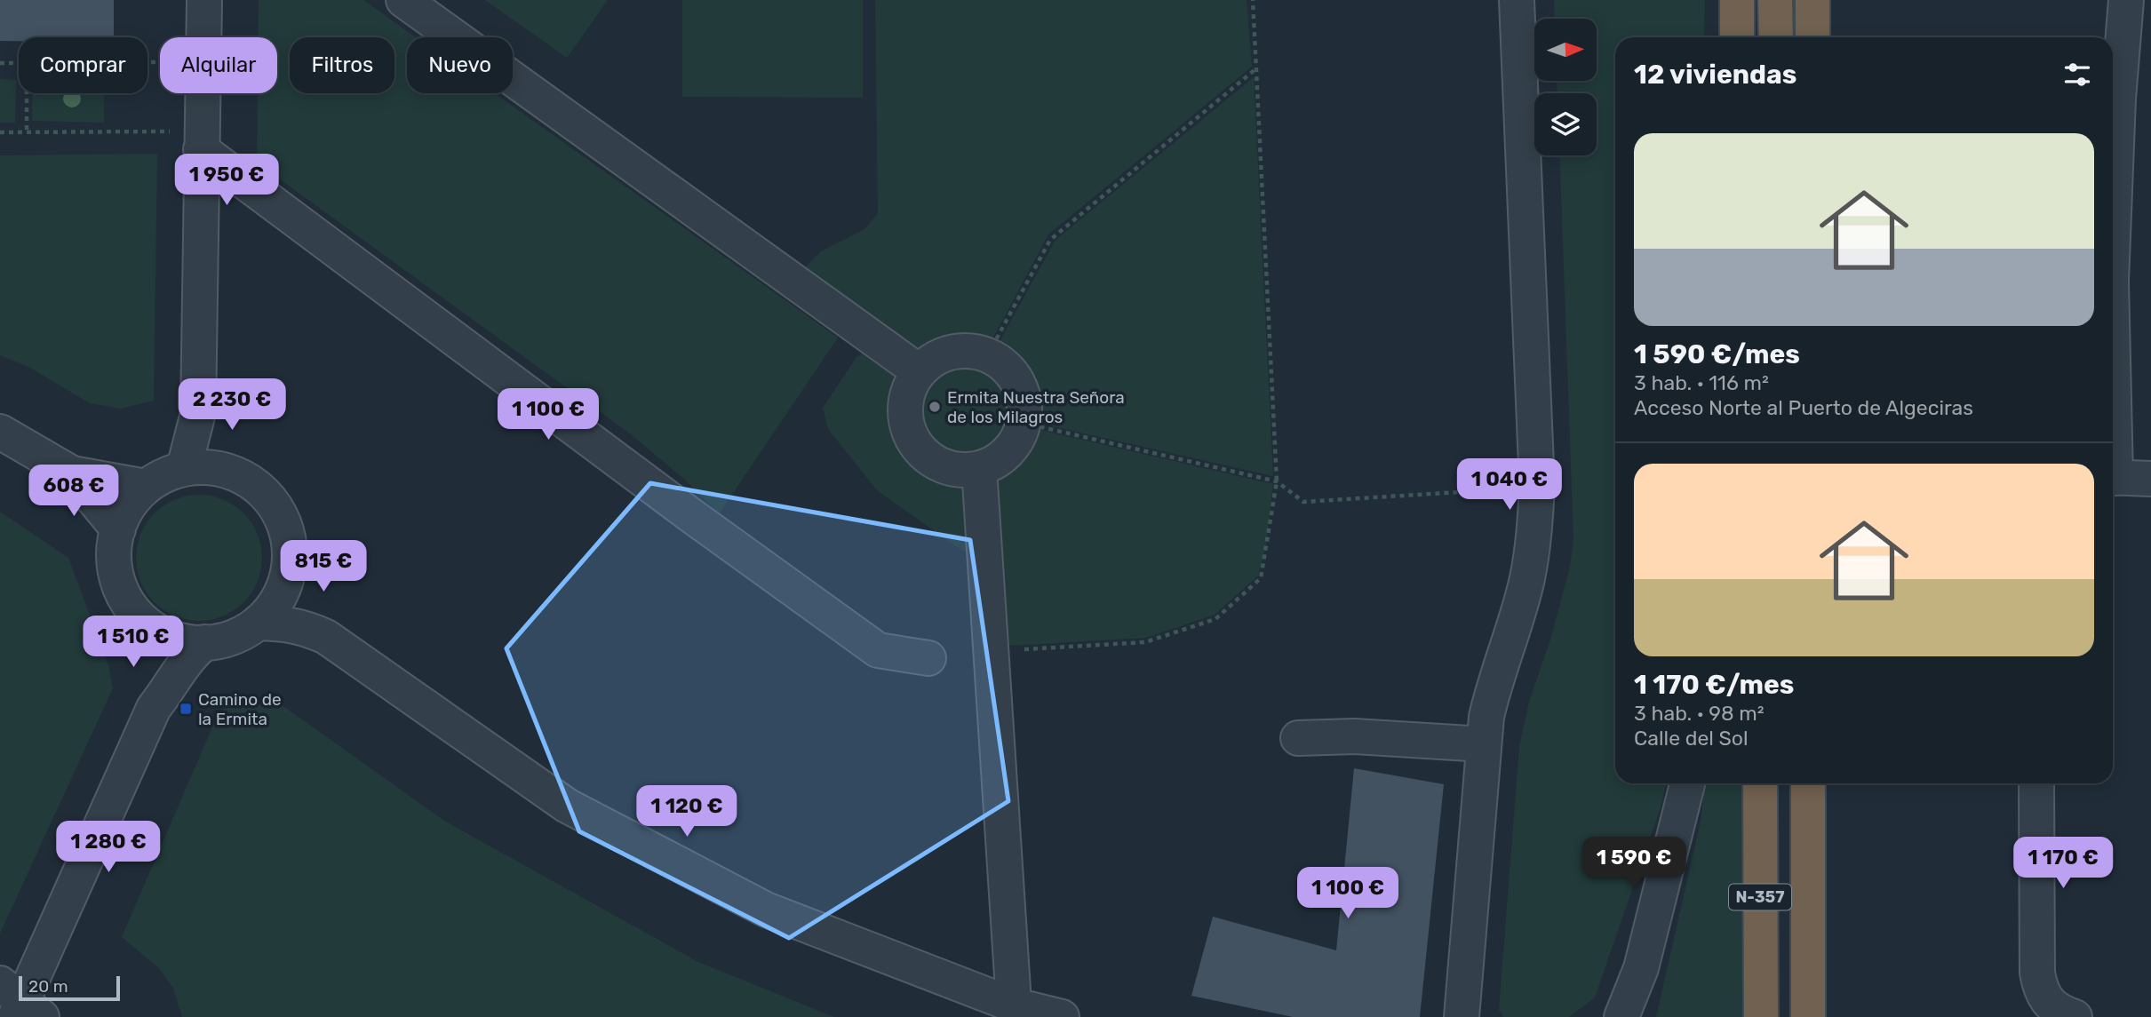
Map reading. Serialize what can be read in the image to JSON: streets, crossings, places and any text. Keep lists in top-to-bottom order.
{
  "streets": {
    "highway": ["N-357"]
  },
  "places": {
    "other": ["Ermita Nuestra Señora de los Milagros"],
    "transit": ["Camino de la Ermita"]
  },
  "scale_bar": "20 m",
  "north": "right",
  "page": {
    "chip": [
      "Comprar",
      "Alquilar",
      "Filtros",
      "Nuevo"
    ],
    "heading": "12 viviendas",
    "list": [
      {
        "name": "1 590 €/mes",
        "note": "3 hab. · 116 m² · Acceso Norte al Puerto de Algeciras"
      },
      {
        "name": "1 170 €/mes",
        "note": "3 hab. · 98 m² · Calle del Sol"
      }
    ],
    "price": [
      "1 950 €",
      "2 230 €",
      "1 100 €",
      "1 040 €",
      "608 €",
      "815 €",
      "1 510 €",
      "1 120 €",
      "1 280 €",
      "1 590 €",
      "1 170 €",
      "1 100 €"
    ],
    "scale": "20 m"
  }
}
